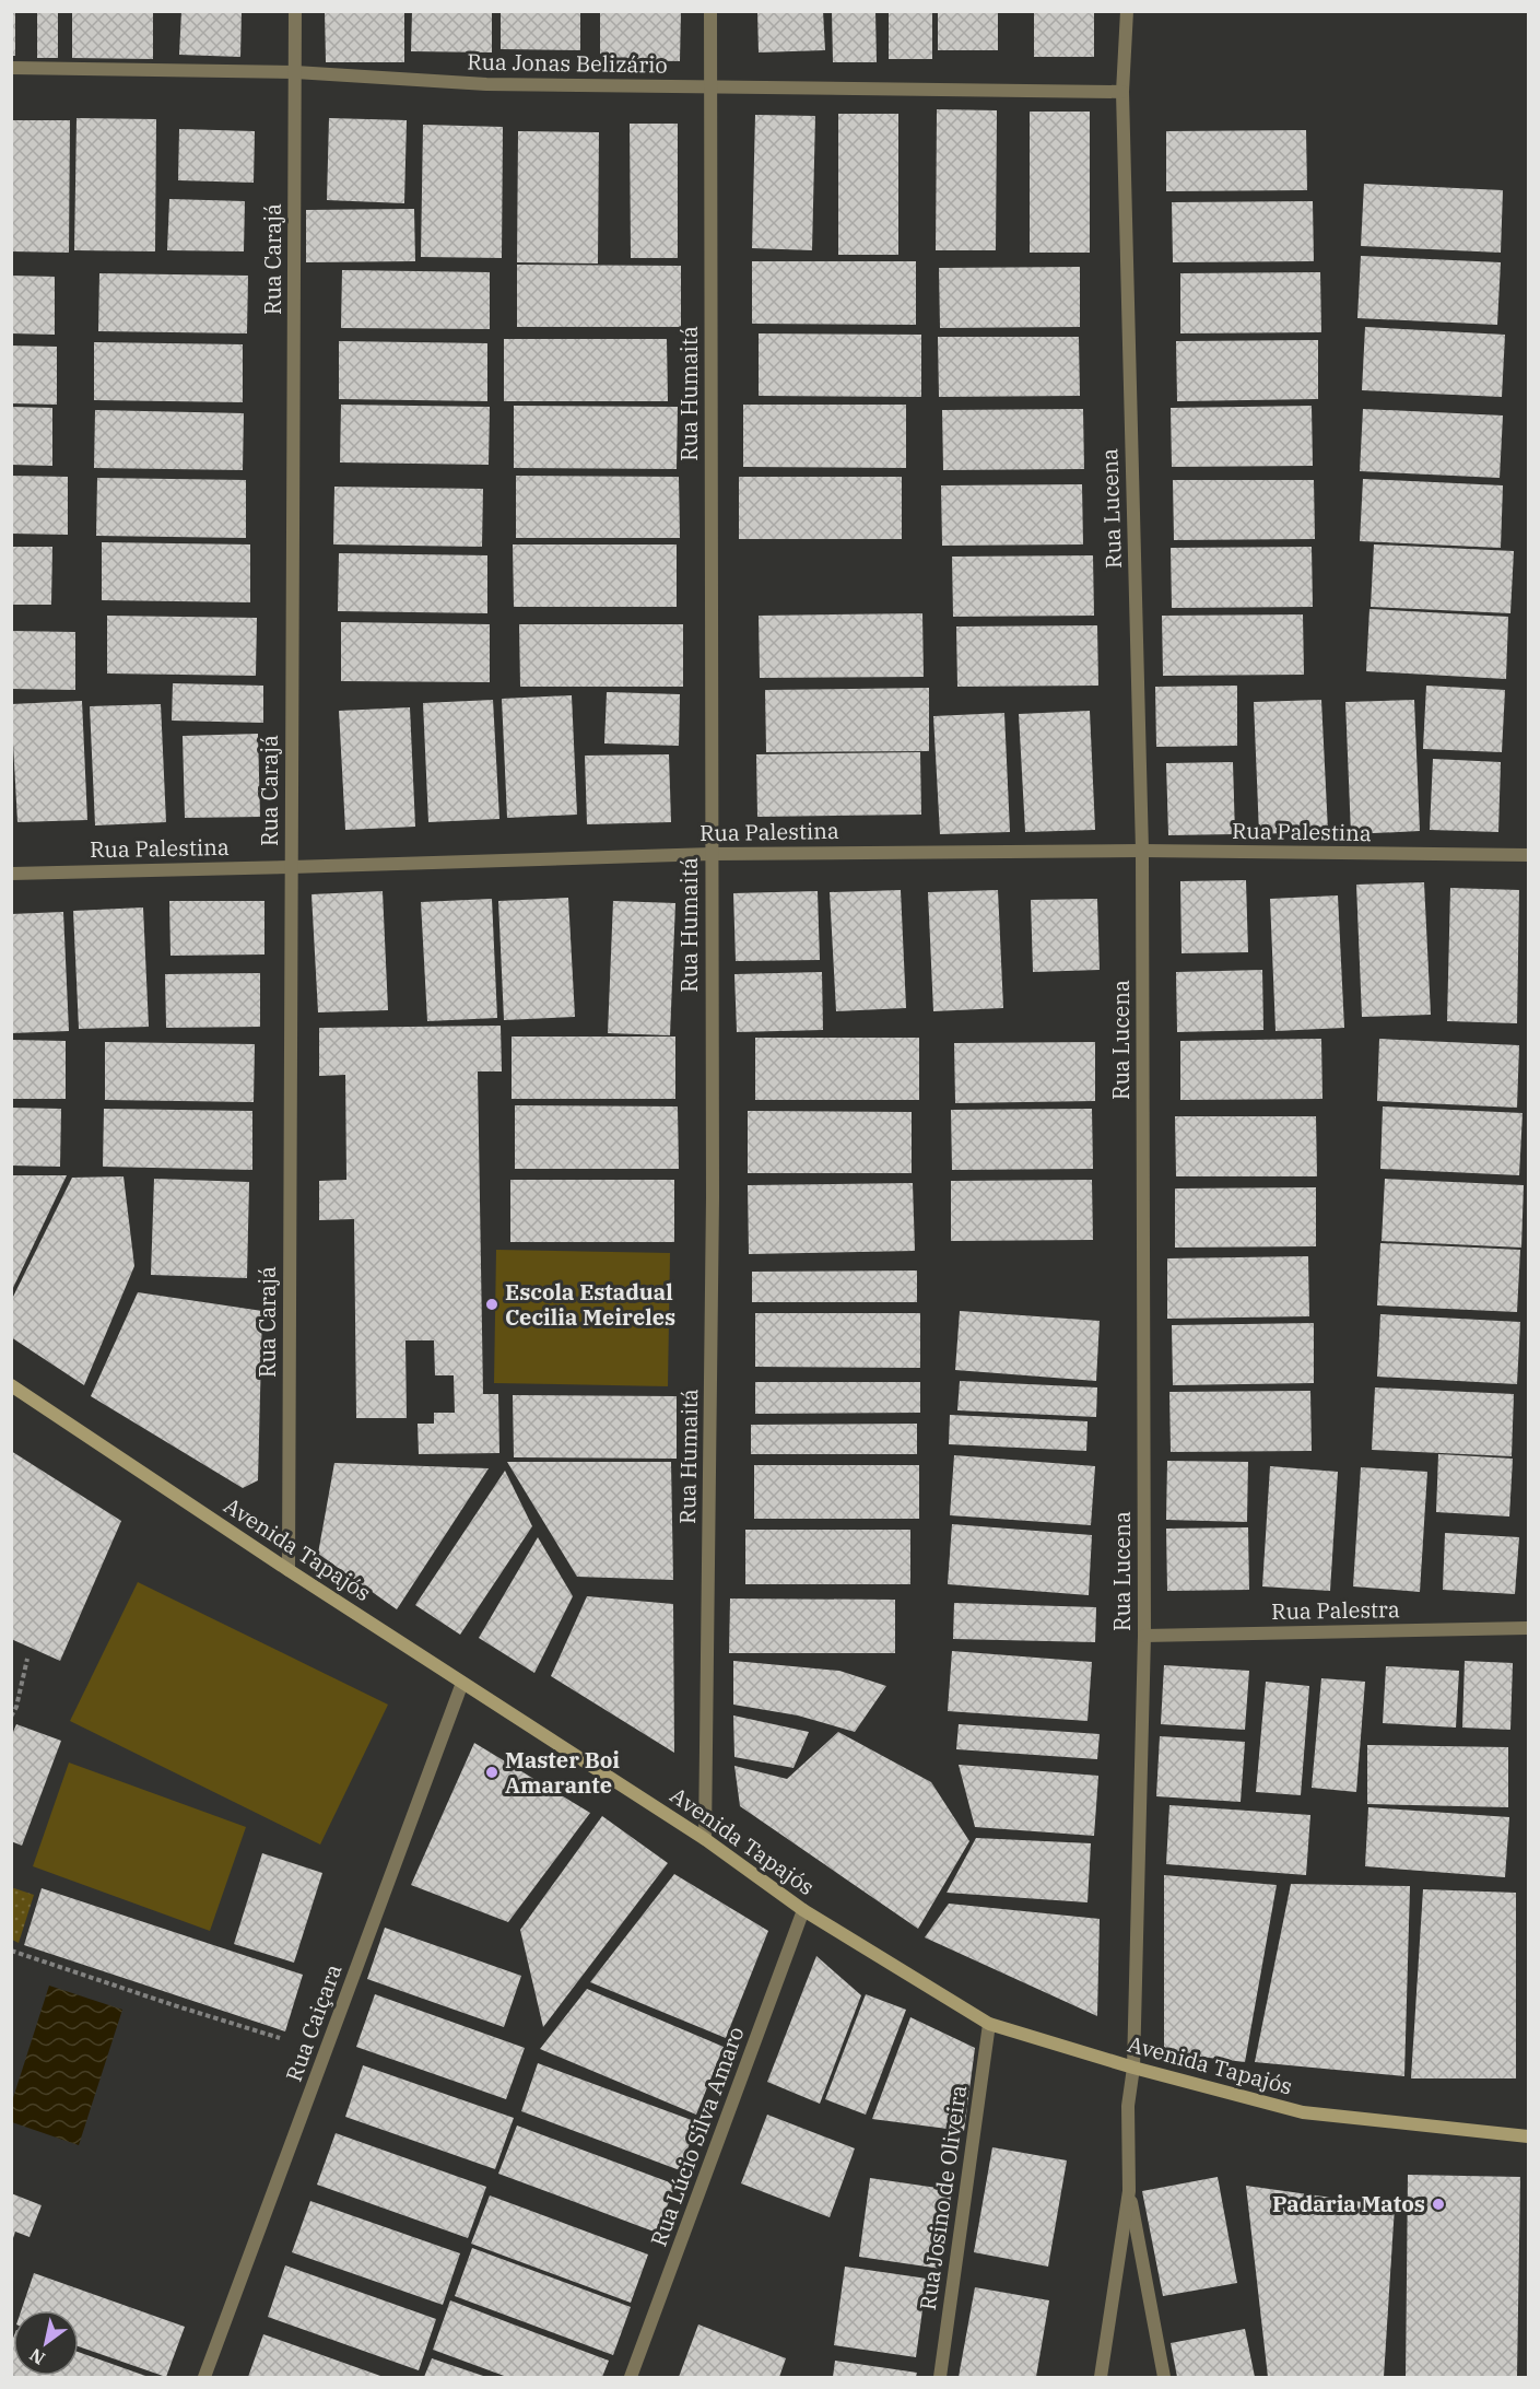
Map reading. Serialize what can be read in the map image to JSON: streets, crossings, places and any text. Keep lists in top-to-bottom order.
{
  "streets": {
    "main road": ["Avenida Tapajós"],
    "street": [
      "Rua Jonas Belizário",
      "Rua Carajá",
      "Rua Humaitá",
      "Rua Lucena",
      "Rua Palestina",
      "Rua Palestra",
      "Rua Caiçara",
      "Rua Lúcio Silva Amaro",
      "Rua Josino de Oliveira"
    ]
  },
  "crossings": [
    ["Rua Jonas Belizário", "Rua Carajá"],
    ["Rua Jonas Belizário", "Rua Humaitá"],
    ["Rua Jonas Belizário", "Rua Lucena"],
    ["Rua Carajá", "Rua Palestina"],
    ["Rua Carajá", "Avenida Tapajós"],
    ["Rua Humaitá", "Rua Palestina"],
    ["Rua Humaitá", "Avenida Tapajós"],
    ["Rua Lucena", "Rua Palestina"],
    ["Rua Lucena", "Avenida Tapajós"],
    ["Rua Lucena", "Rua Palestra"],
    ["Avenida Tapajós", "Rua Caiçara"],
    ["Avenida Tapajós", "Rua Lúcio Silva Amaro"],
    ["Avenida Tapajós", "Rua Josino de Oliveira"]
  ],
  "places": ["Escola Estadual Cecilia Meireles", "Master Boi Amarante", "Padaria Matos"],
  "north": "bottom left"
}
